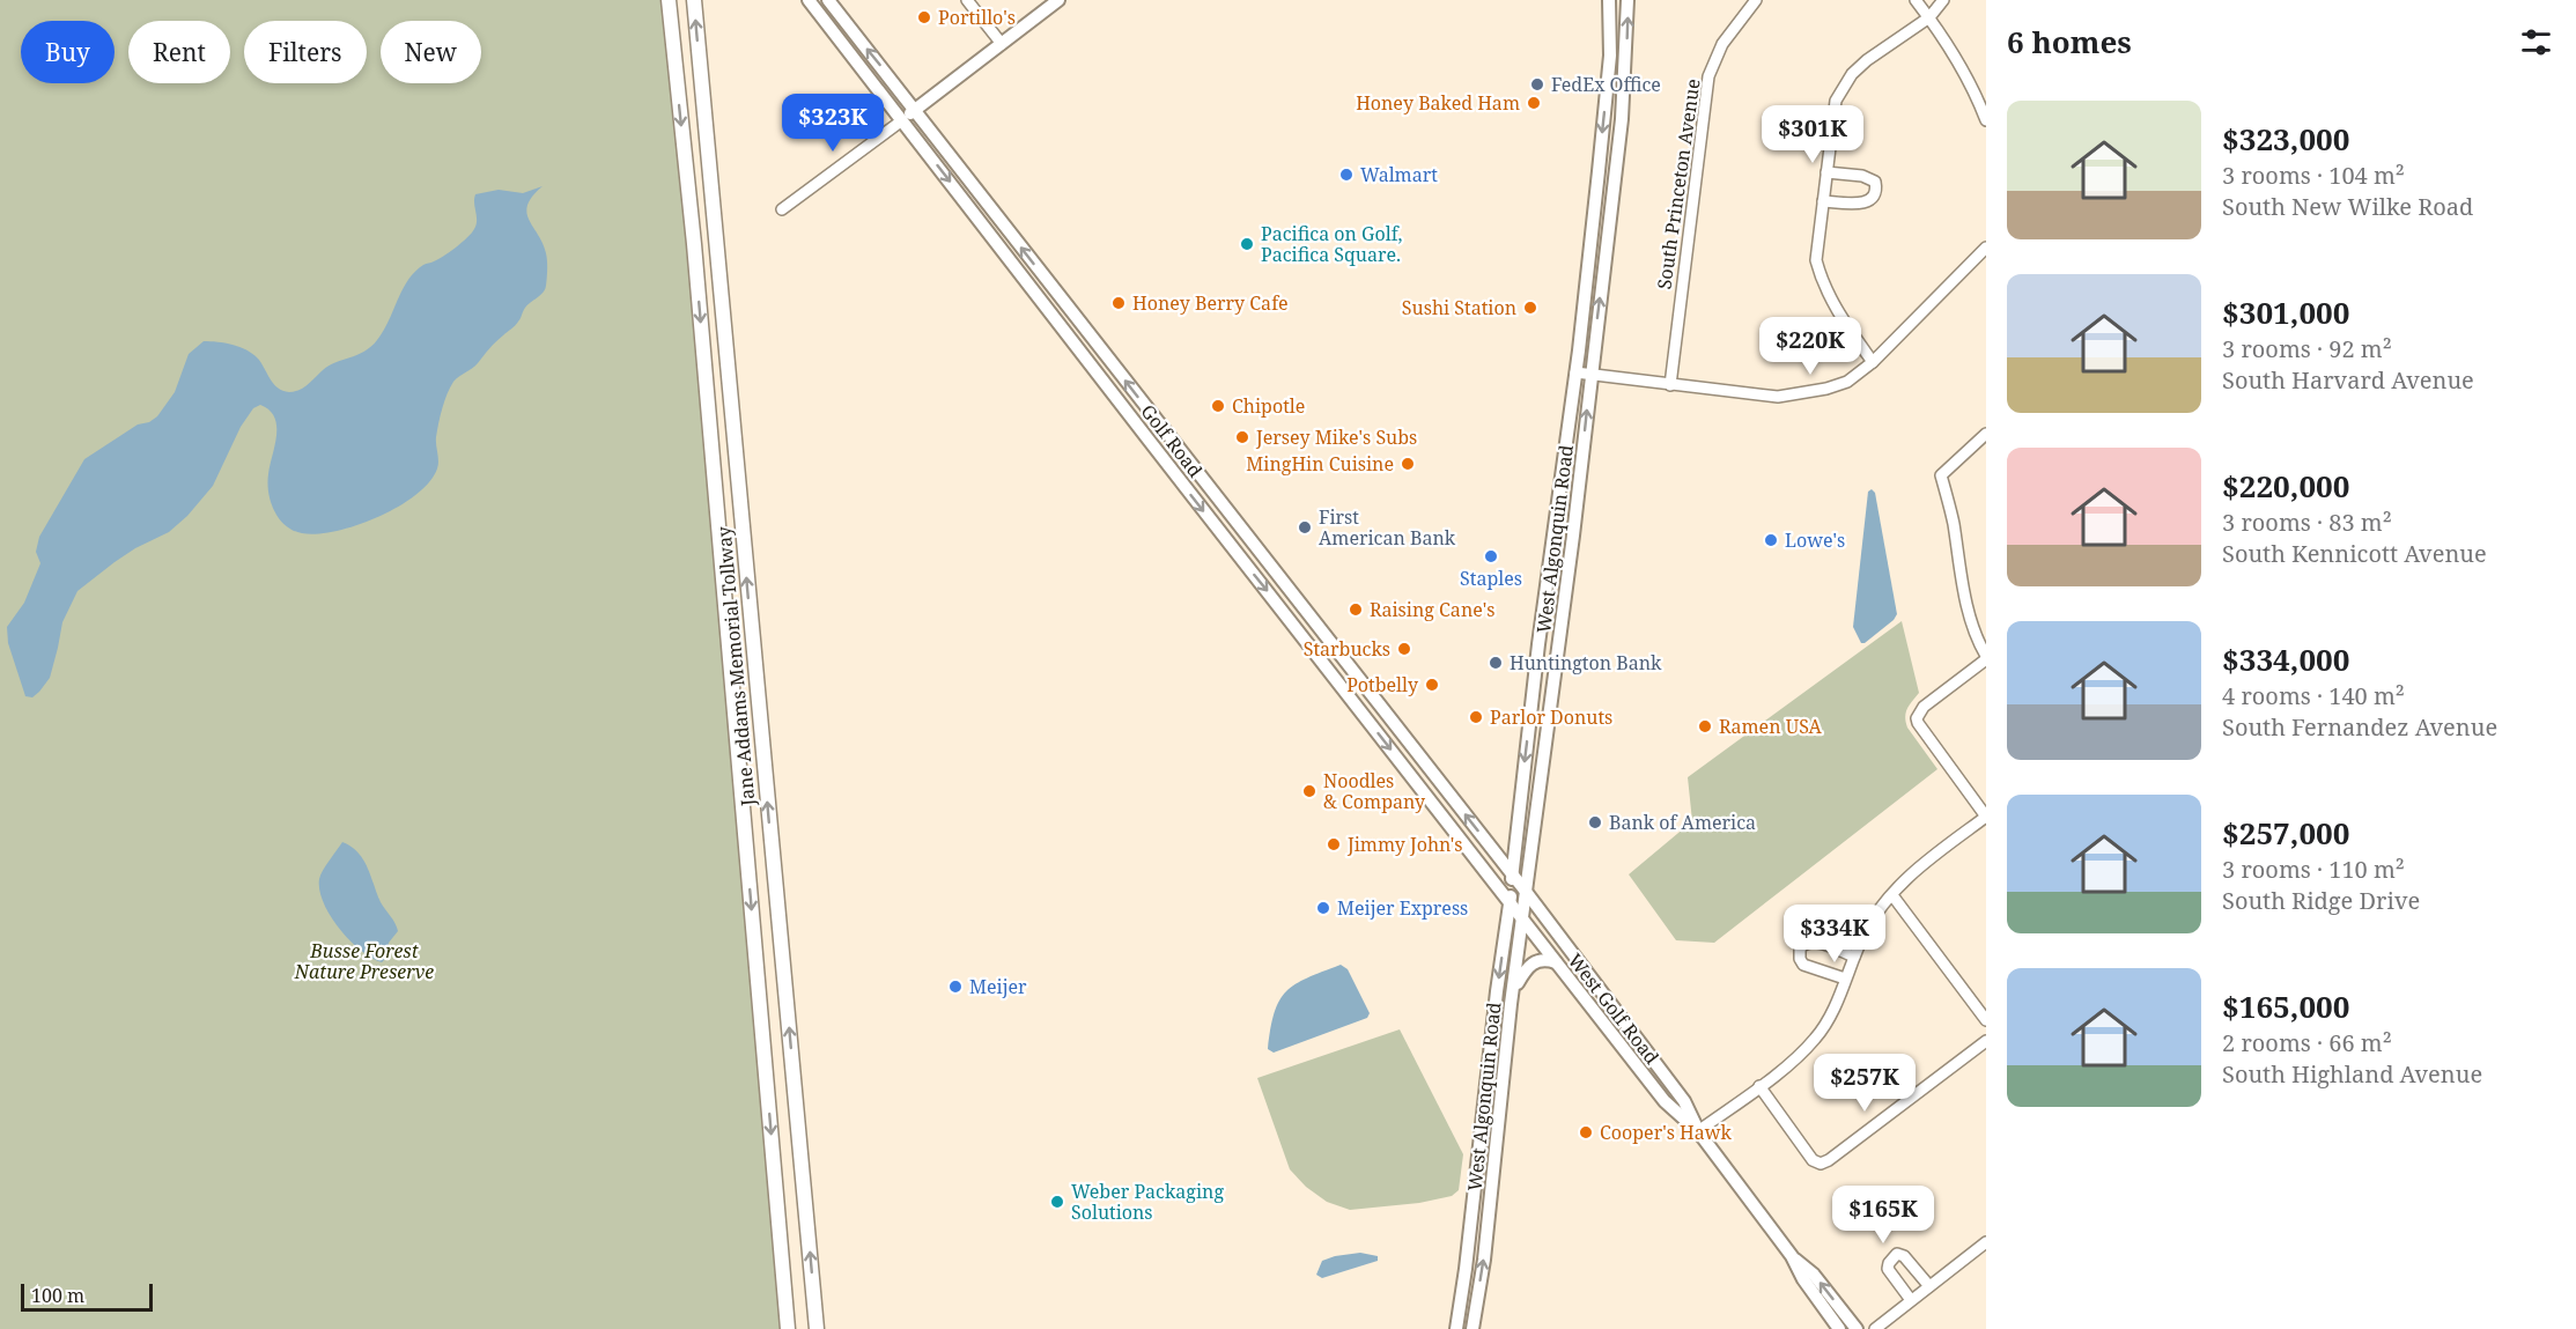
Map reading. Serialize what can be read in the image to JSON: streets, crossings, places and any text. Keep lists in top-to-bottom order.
{
  "streets": {
    "highway": ["Jane Addams Memorial Tollway"],
    "main road": ["Golf Road", "West Algonquin Road", "West Golf Road"],
    "street": ["South Princeton Avenue"]
  },
  "crossings": [
    ["Golf Road", "West Algonquin Road"],
    ["Golf Road", "West Golf Road"],
    ["West Algonquin Road", "West Golf Road"]
  ],
  "parks": ["Busse Forest Nature Preserve"],
  "places": [
    "Portillo's",
    "FedEx Office",
    "Honey Baked Ham",
    "Walmart",
    "Pacifica on Golf, Pacifica Square.",
    "Honey Berry Cafe",
    "Sushi Station",
    "Chipotle",
    "Jersey Mike's Subs",
    "MingHin Cuisine",
    "First American Bank",
    "Lowe's",
    "Staples",
    "Raising Cane's",
    "Starbucks",
    "Huntington Bank",
    "Potbelly",
    "Parlor Donuts",
    "Ramen USA",
    "Noodles & Company",
    "Bank of America",
    "Jimmy John's",
    "Meijer Express",
    "Meijer",
    "Cooper's Hawk",
    "Weber Packaging Solutions"
  ],
  "scale_bar": "100 m",
  "page": {
    "heading": "6 homes",
    "chip": [
      "Buy",
      "Rent",
      "Filters",
      "New"
    ],
    "list": [
      {
        "name": "$323,000",
        "note": "3 rooms · 104 m² · South New Wilke Road"
      },
      {
        "name": "$301,000",
        "note": "3 rooms · 92 m² · South Harvard Avenue"
      },
      {
        "name": "$220,000",
        "note": "3 rooms · 83 m² · South Kennicott Avenue"
      },
      {
        "name": "$334,000",
        "note": "4 rooms · 140 m² · South Fernandez Avenue"
      },
      {
        "name": "$257,000",
        "note": "3 rooms · 110 m² · South Ridge Drive"
      },
      {
        "name": "$165,000",
        "note": "2 rooms · 66 m² · South Highland Avenue"
      }
    ],
    "price": [
      "$323K",
      "$301K",
      "$220K",
      "$334K",
      "$257K",
      "$165K"
    ],
    "scale": "100 m"
  }
}
